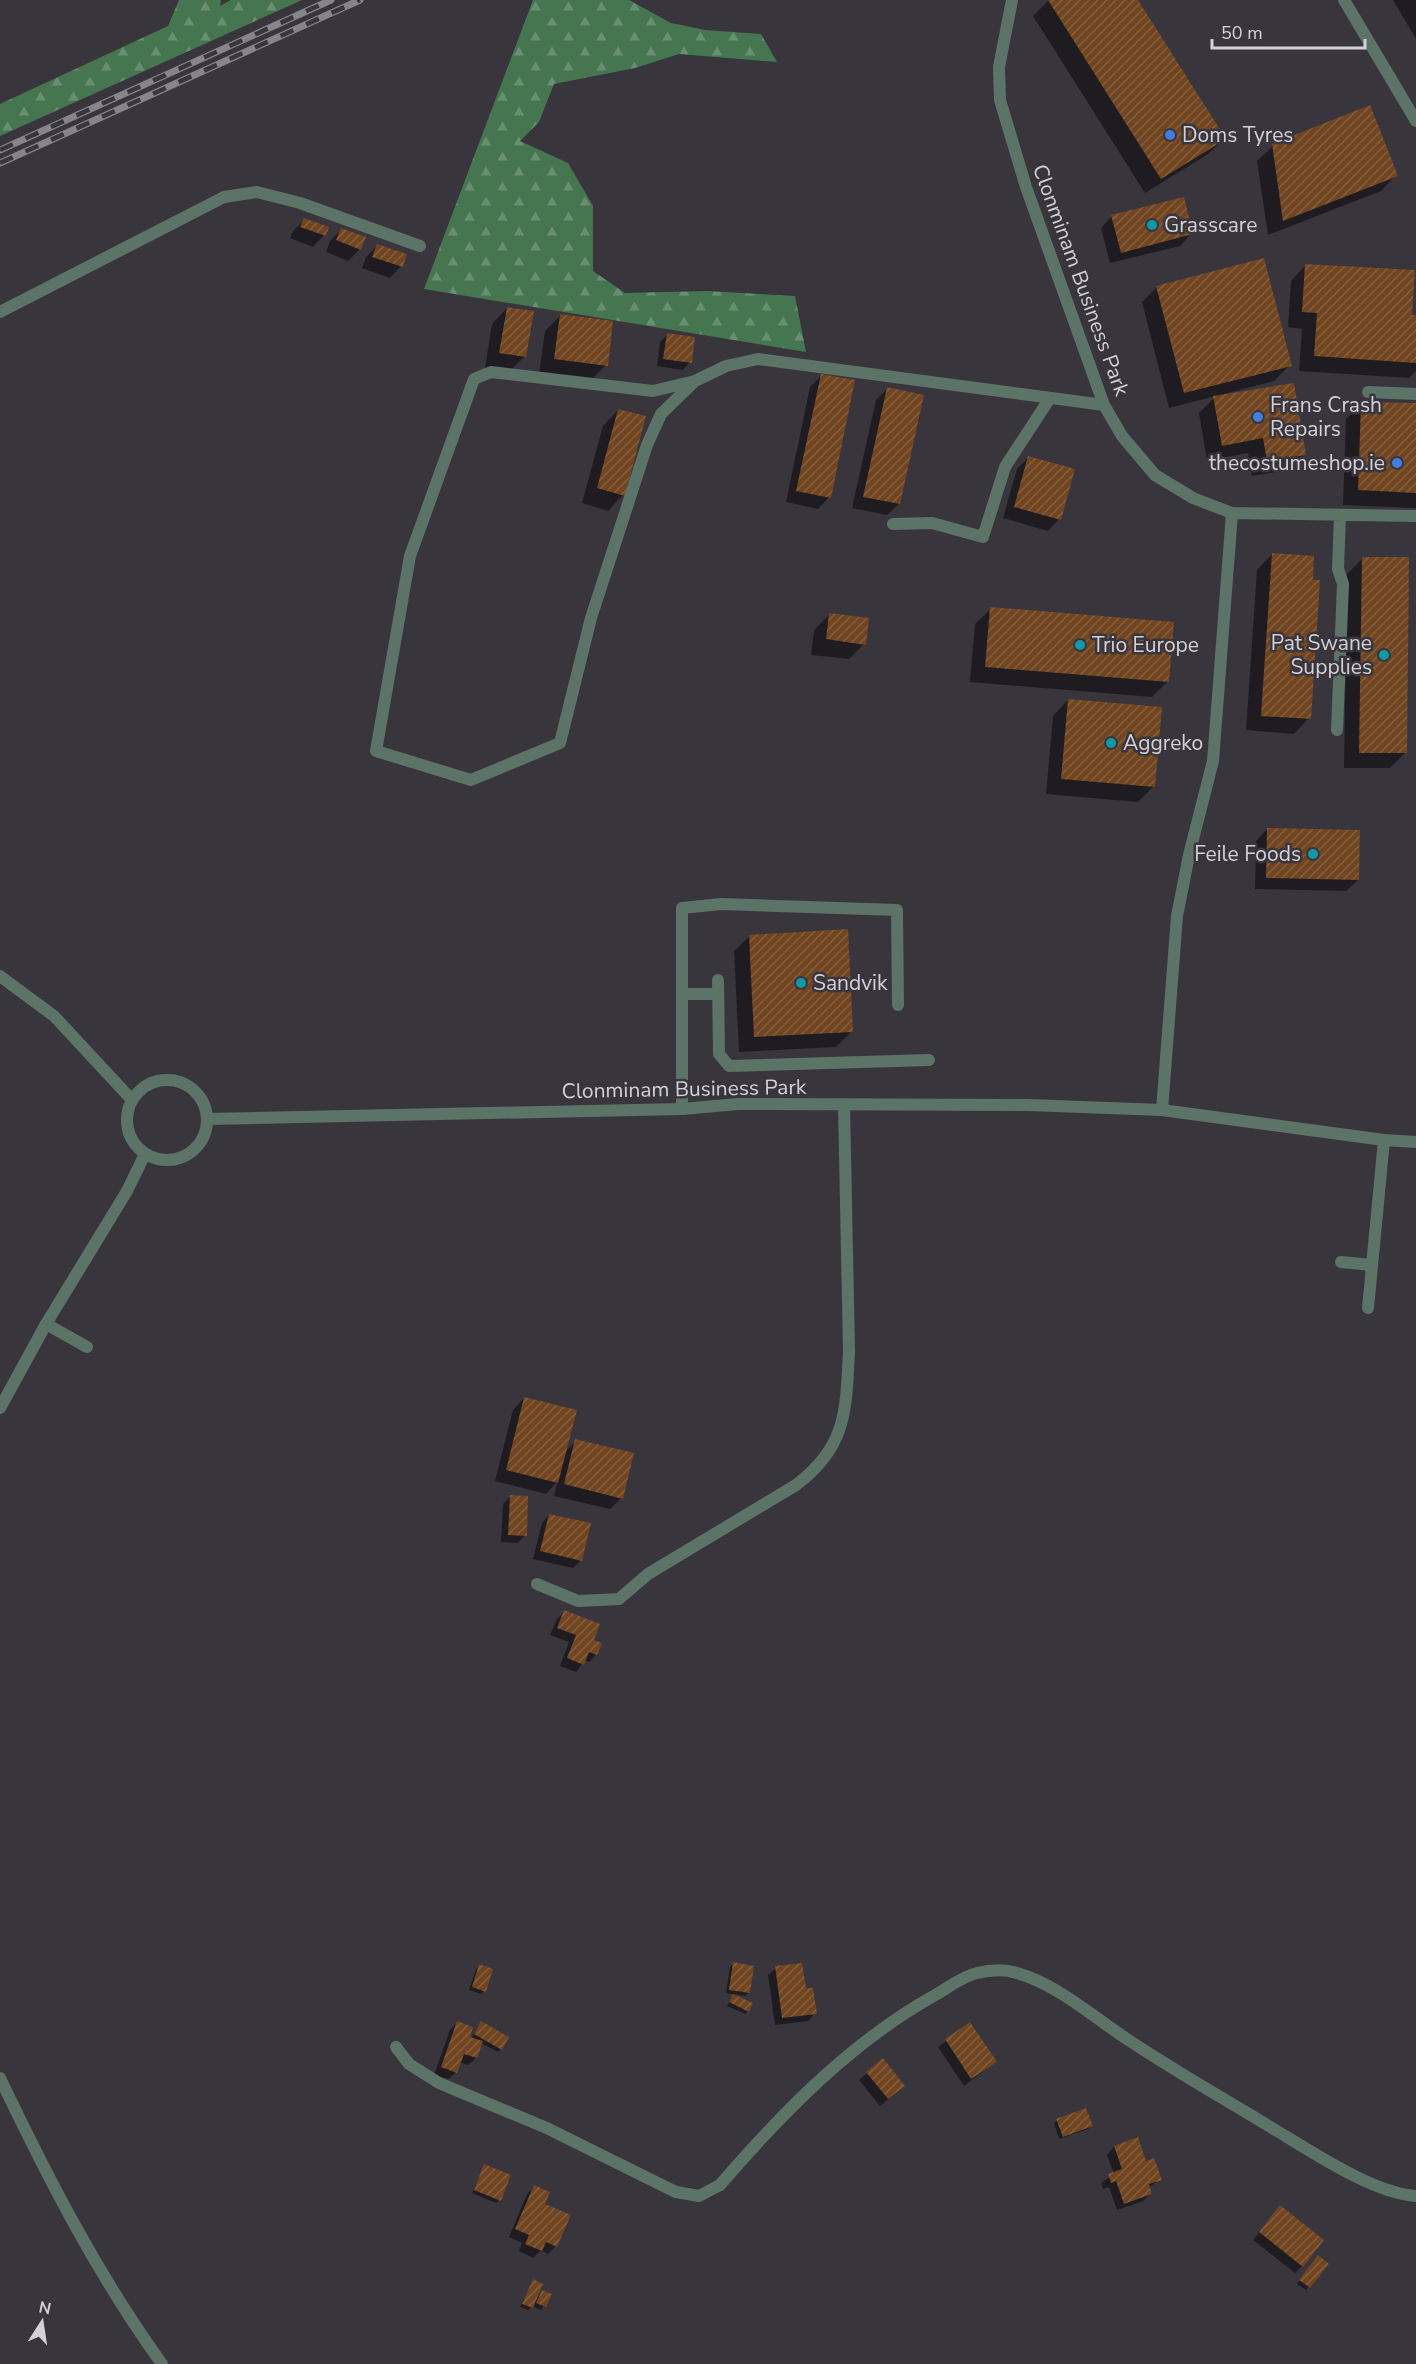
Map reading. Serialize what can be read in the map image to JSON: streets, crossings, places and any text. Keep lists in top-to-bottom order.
{
  "streets": {
    "street": ["Clonminam Business Park"]
  },
  "places": [
    "Doms Tyres",
    "Grasscare",
    "Frans Crash Repairs",
    "thecostumeshop.ie",
    "Trio Europe",
    "Pat Swane Supplies",
    "Aggreko",
    "Feile Foods",
    "Sandvik"
  ],
  "scale_bar": "50 m",
  "north": "top"
}
